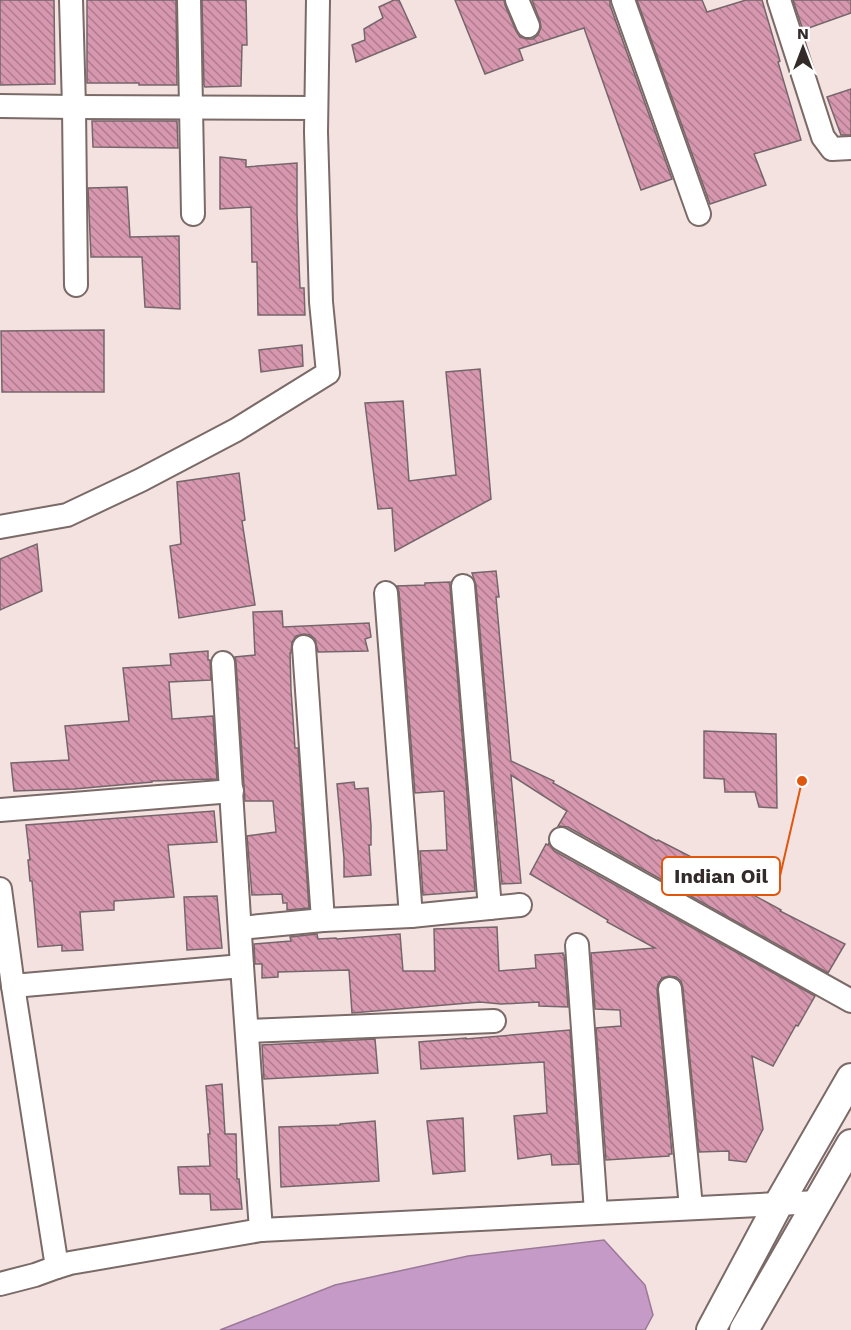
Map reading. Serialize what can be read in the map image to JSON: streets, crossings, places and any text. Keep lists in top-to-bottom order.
{
  "places": ["Indian Oil"],
  "north": "top"
}
